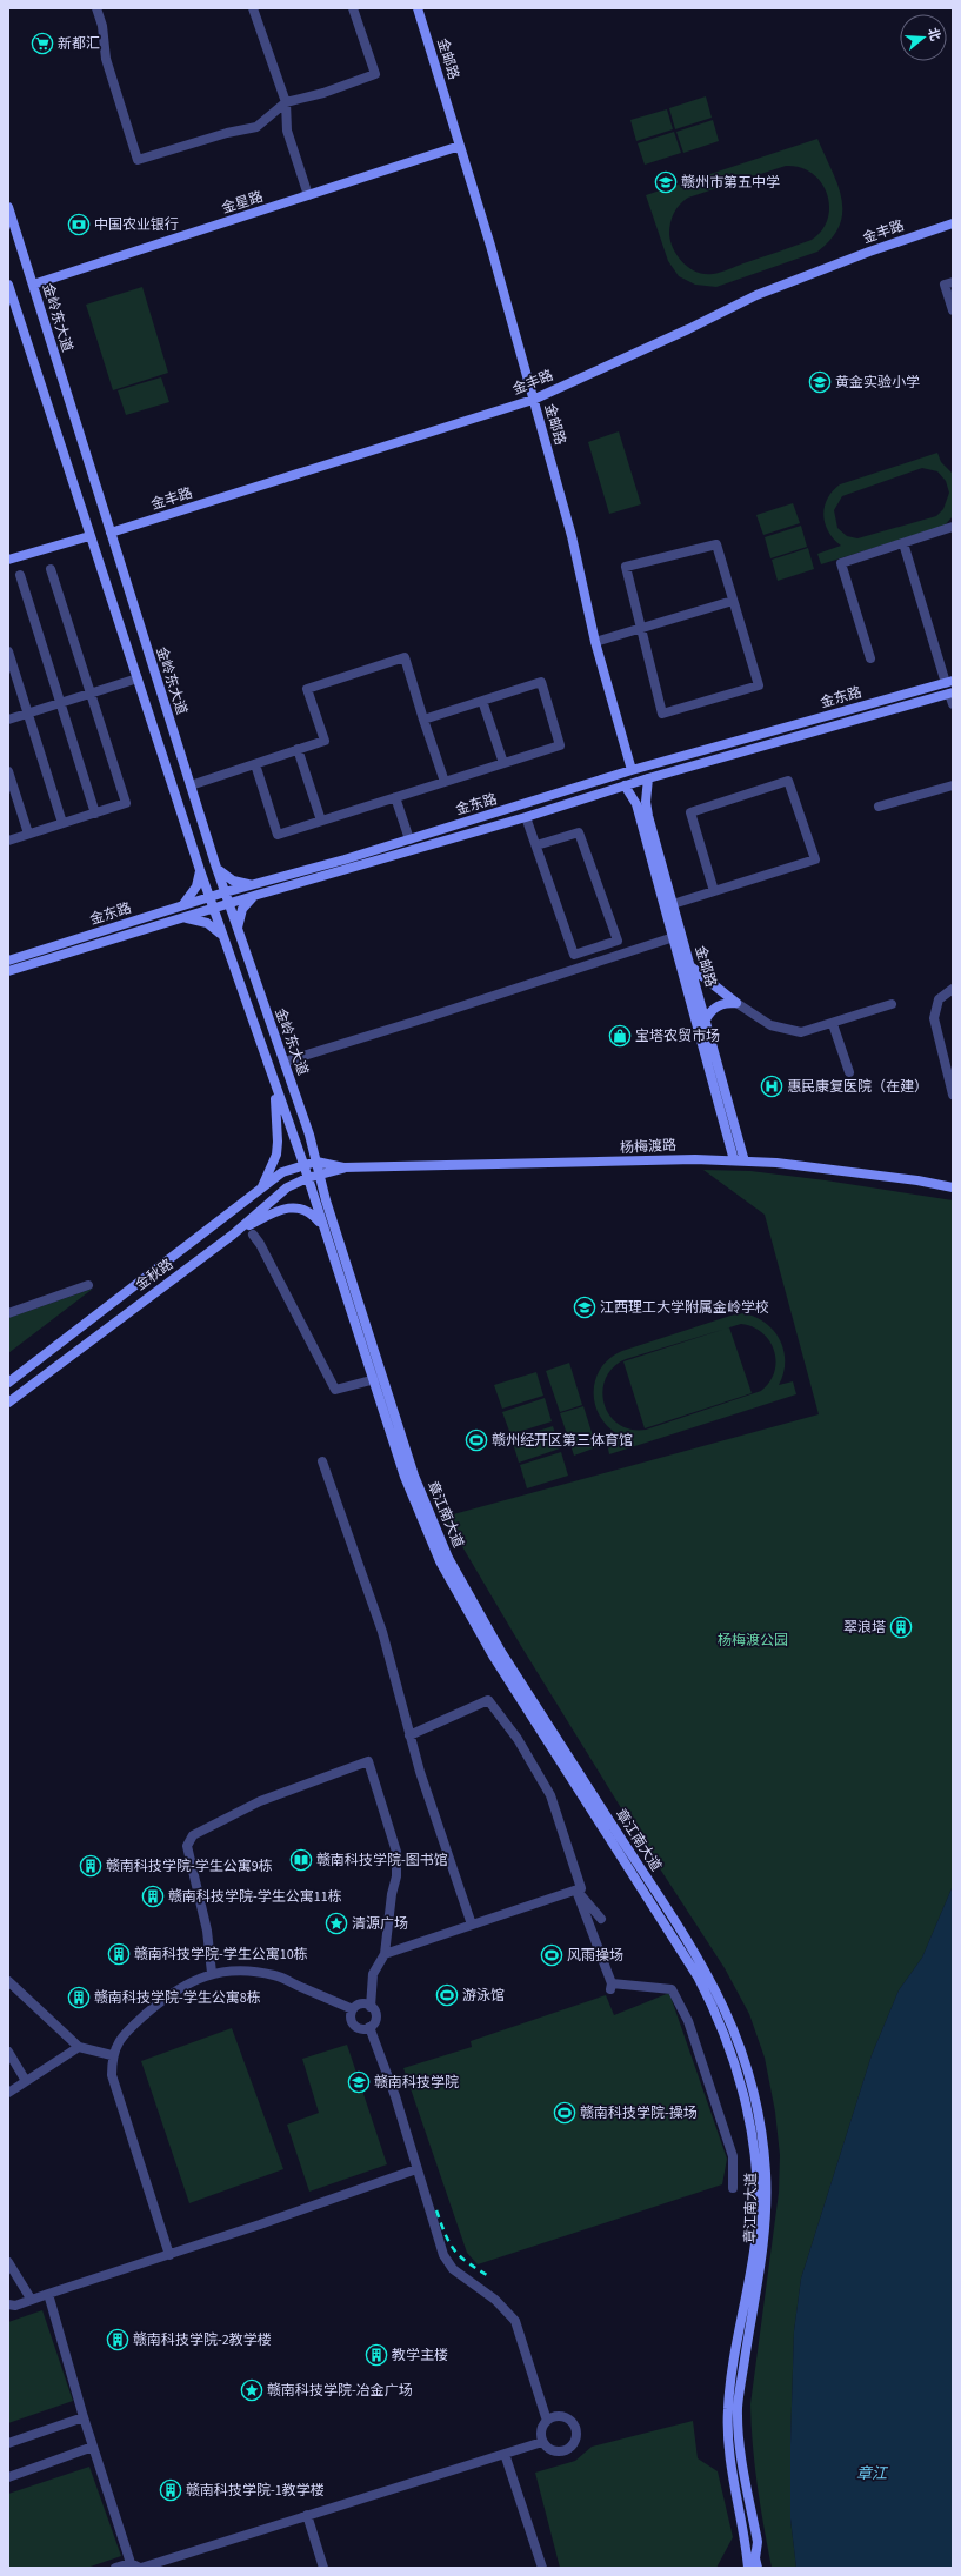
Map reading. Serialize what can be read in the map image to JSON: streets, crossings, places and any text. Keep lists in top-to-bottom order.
{
  "streets": {
    "street": [
      "金邮路",
      "金星路",
      "金丰路",
      "金岭东大道",
      "金东路",
      "杨梅渡路",
      "金秋路",
      "章江南大道"
    ]
  },
  "crossings": [
    ["金邮路", "金星路"],
    ["金邮路", "金丰路"],
    ["金邮路", "金东路"],
    ["金邮路", "杨梅渡路"],
    ["金星路", "金岭东大道"],
    ["金丰路", "金岭东大道"],
    ["金岭东大道", "金东路"],
    ["金岭东大道", "杨梅渡路"],
    ["金岭东大道", "金秋路"],
    ["金岭东大道", "章江南大道"],
    ["杨梅渡路", "金秋路"],
    ["杨梅渡路", "章江南大道"],
    ["金秋路", "章江南大道"]
  ],
  "water": ["章江"],
  "parks": ["杨梅渡公园"],
  "places": {
    "supermarket": ["新都汇"],
    "school or university": [
      "赣州市第五中学",
      "黄金实验小学",
      "江西理工大学附属金岭学校",
      "赣南科技学院"
    ],
    "bank": ["中国农业银行"],
    "shop": ["宝塔农贸市场"],
    "hospital": ["惠民康复医院（在建）"],
    "sports": [
      "赣州经开区第三体育馆",
      "风雨操场",
      "游泳馆",
      "赣南科技学院-操场"
    ],
    "building": [
      "翠浪塔",
      "赣南科技学院-学生公寓9栋",
      "赣南科技学院-学生公寓11栋",
      "赣南科技学院-学生公寓10栋",
      "赣南科技学院-学生公寓8栋",
      "赣南科技学院-2教学楼",
      "教学主楼",
      "赣南科技学院-1教学楼"
    ],
    "library": ["赣南科技学院-图书馆"],
    "place": ["清源广场", "赣南科技学院-冶金广场"]
  },
  "north": "right"
}
